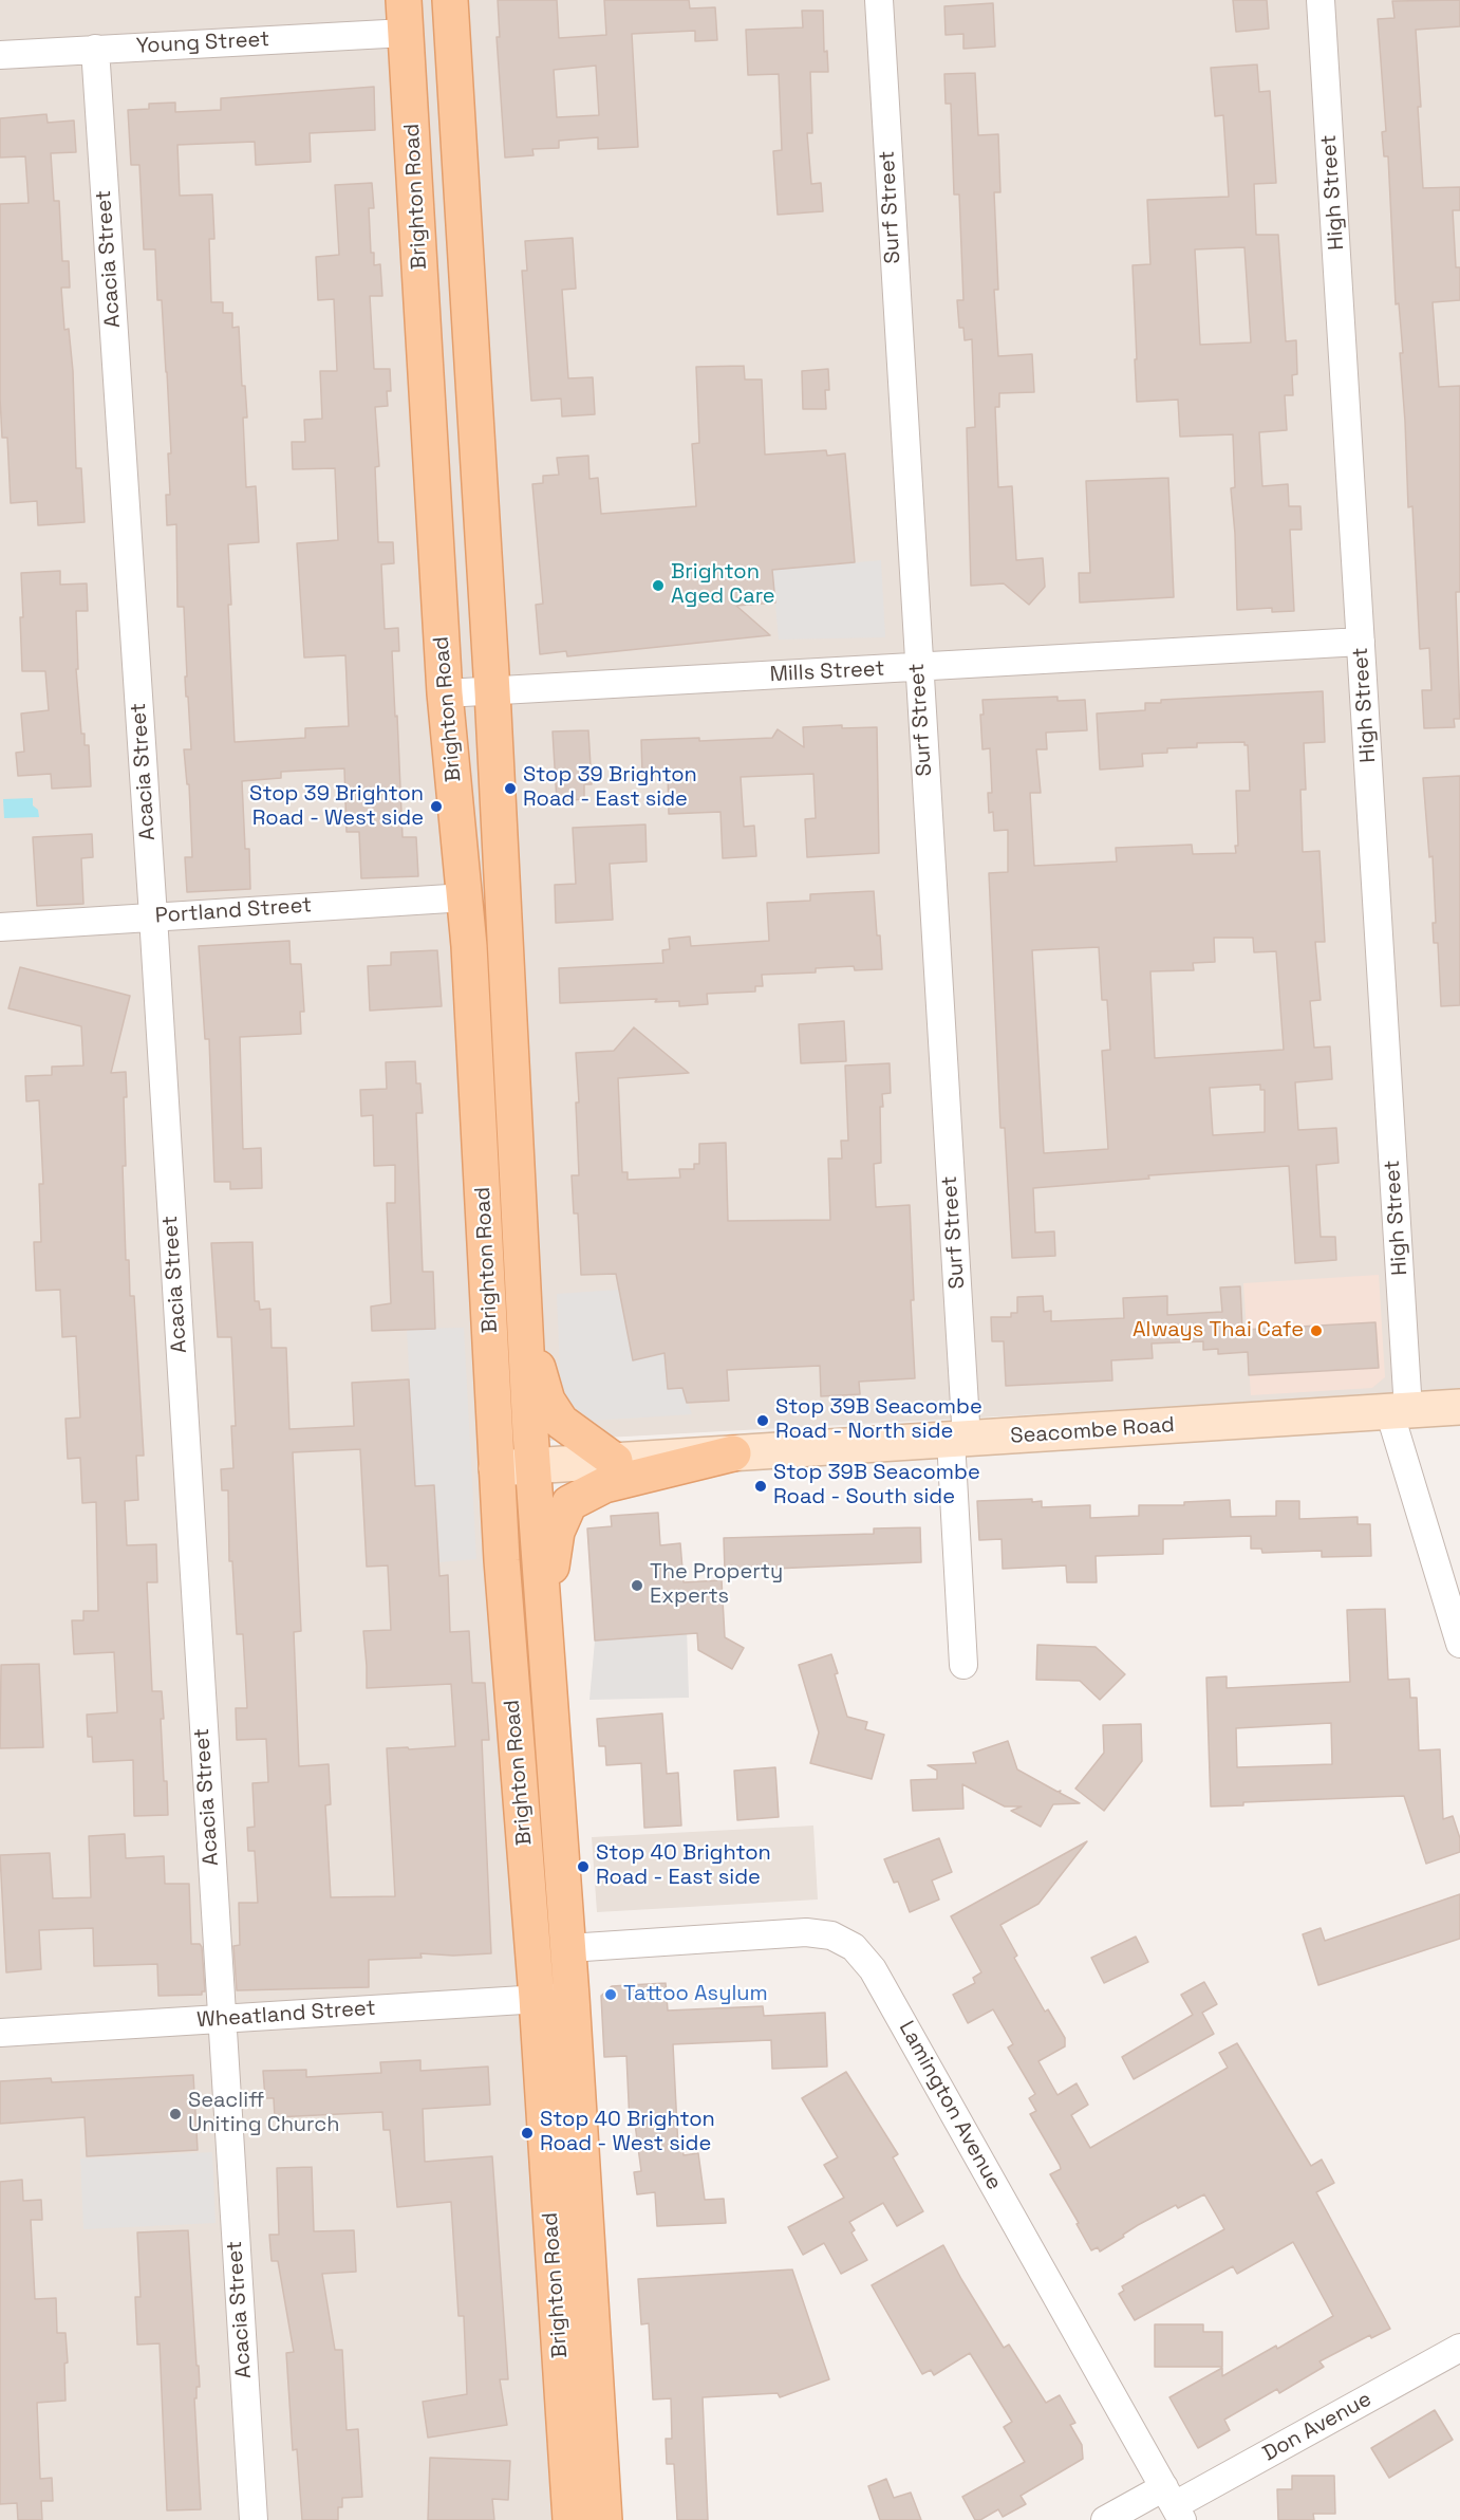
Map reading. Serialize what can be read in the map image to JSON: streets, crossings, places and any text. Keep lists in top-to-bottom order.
{
  "streets": {
    "main road": ["Brighton Road", "Seacombe Road"],
    "street": [
      "Young Street",
      "High Street",
      "Surf Street",
      "Acacia Street",
      "Mills Street",
      "Portland Street",
      "Wheatland Street",
      "Lamington Avenue",
      "Don Avenue"
    ]
  },
  "crossings": [
    ["Young Street", "Brighton Road"],
    ["Young Street", "Acacia Street"],
    ["High Street", "Mills Street"],
    ["High Street", "Seacombe Road"],
    ["Brighton Road", "Mills Street"],
    ["Brighton Road", "Portland Street"],
    ["Brighton Road", "Seacombe Road"],
    ["Brighton Road", "Wheatland Street"],
    ["Brighton Road", "Lamington Avenue"],
    ["Surf Street", "Mills Street"],
    ["Surf Street", "Seacombe Road"],
    ["Acacia Street", "Portland Street"],
    ["Acacia Street", "Wheatland Street"],
    ["Lamington Avenue", "Don Avenue"]
  ],
  "places": [
    "Brighton Aged Care",
    "Stop 39 Brighton Road - East side",
    "Stop 39 Brighton Road - West side",
    "Always Thai Cafe",
    "Stop 39B Seacombe Road - North side",
    "Stop 39B Seacombe Road - South side",
    "The Property Experts",
    "Stop 40 Brighton Road - East side",
    "Tattoo Asylum",
    "Seacliff Uniting Church",
    "Stop 40 Brighton Road - West side"
  ]
}
